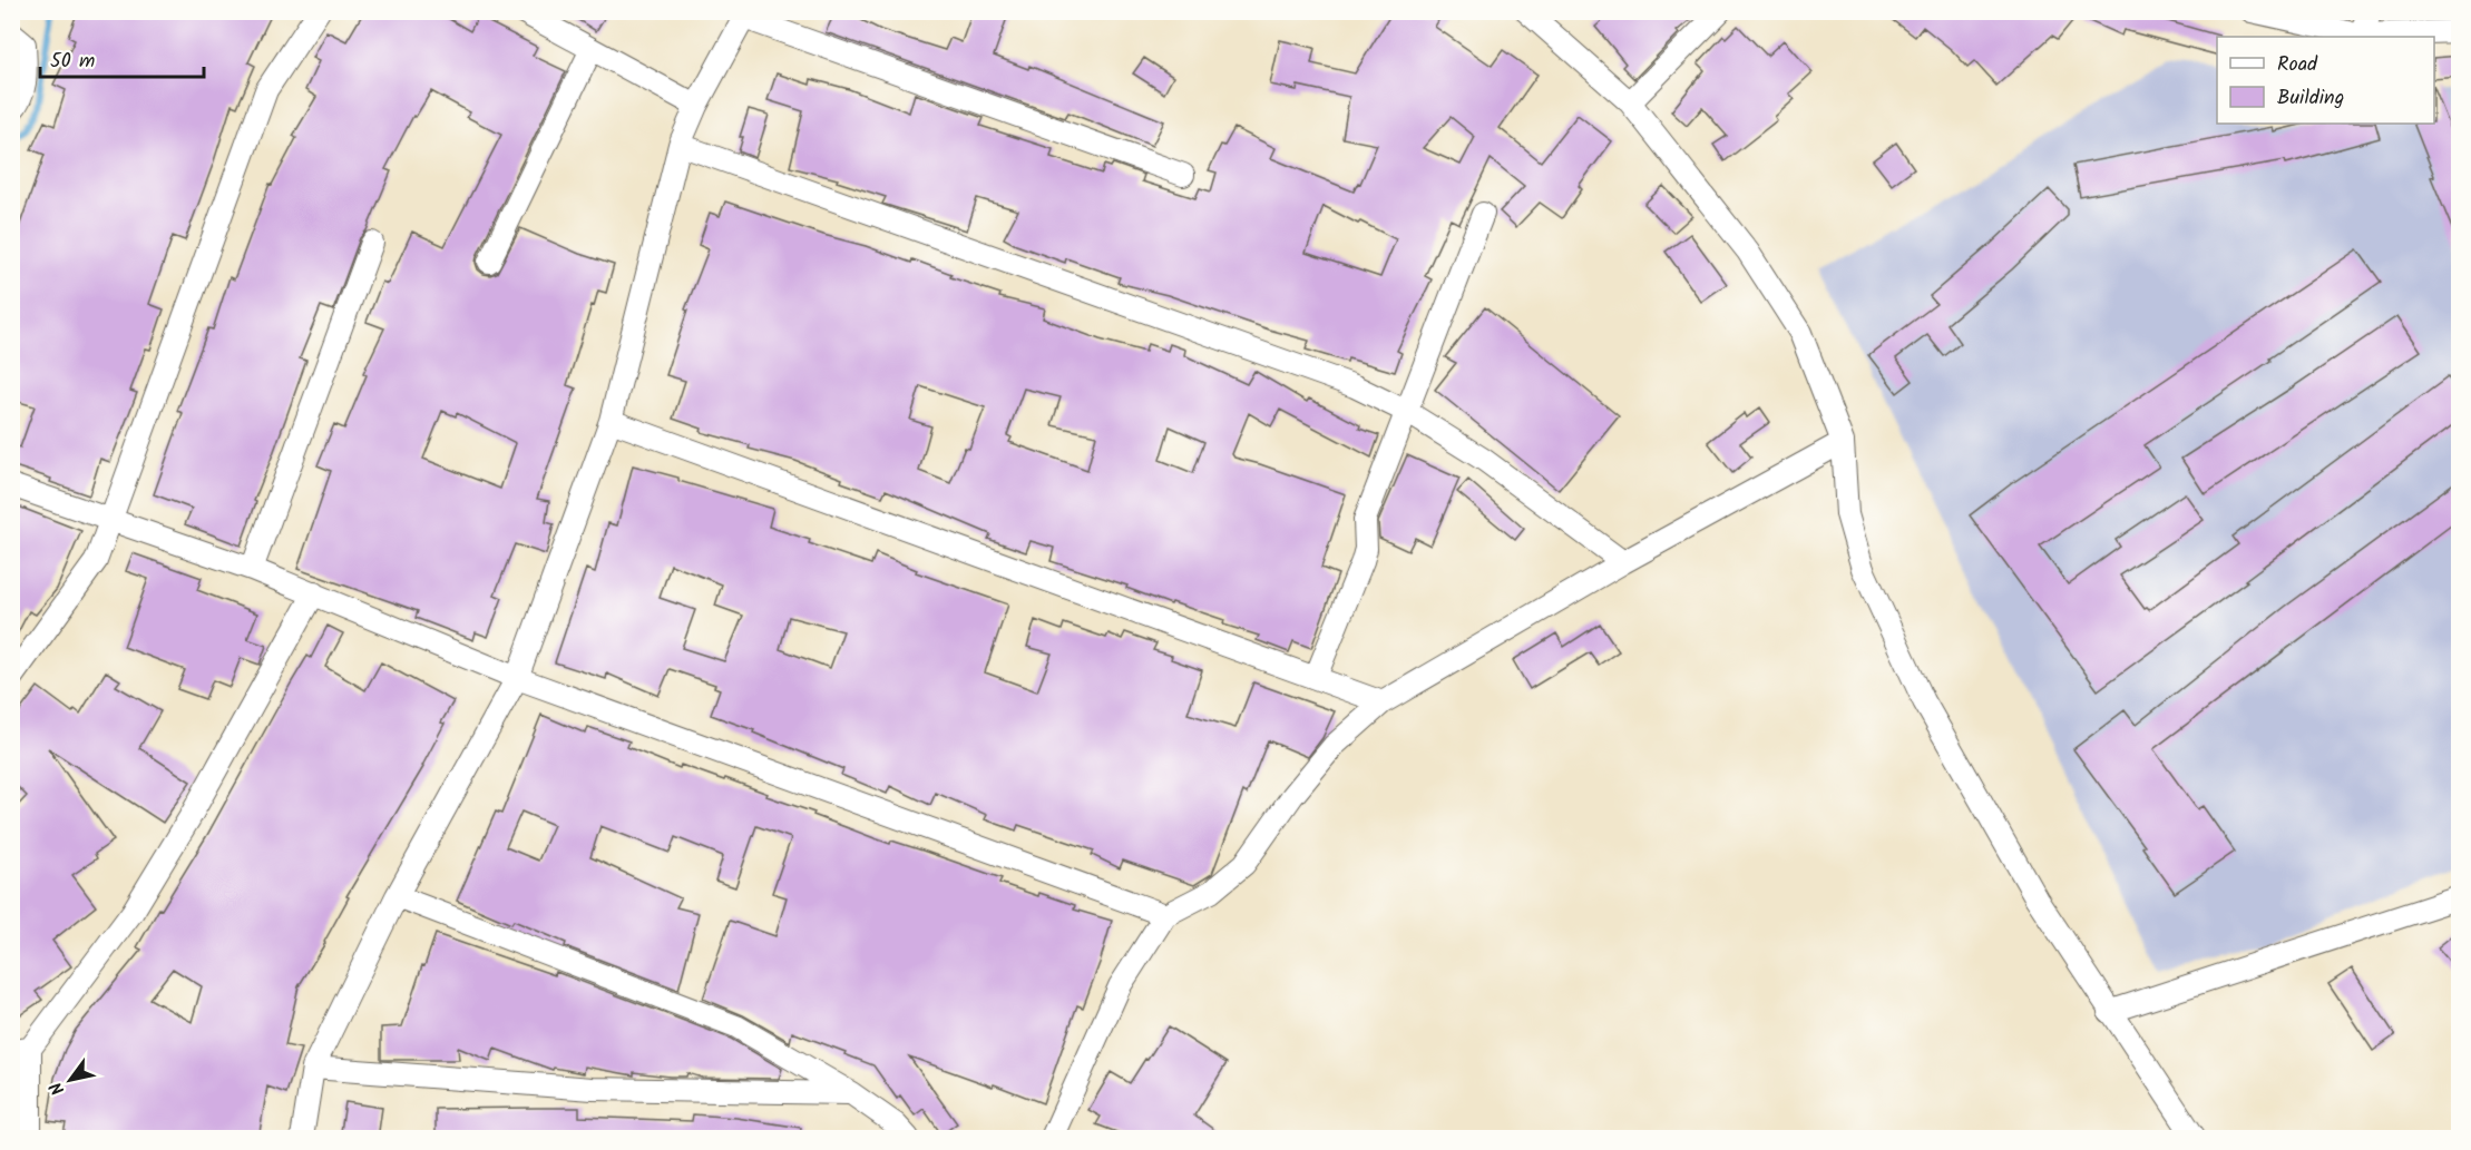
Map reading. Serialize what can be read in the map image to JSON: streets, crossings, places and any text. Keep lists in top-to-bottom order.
{
  "legend": ["Road", "Building"],
  "scale_bar": "50 m",
  "north": "bottom left"
}
